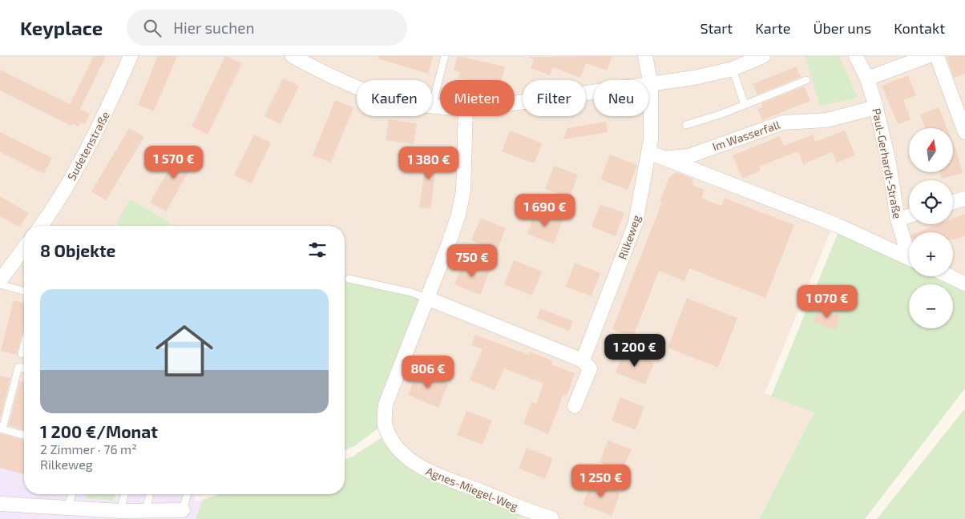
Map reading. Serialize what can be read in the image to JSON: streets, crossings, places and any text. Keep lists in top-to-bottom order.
{
  "streets": {
    "street": [
      "Im Wasserfall",
      "Sudetenstraße",
      "Paul-Gerhardt-Straße",
      "Rilkeweg",
      "Agnes-Miegel-Weg"
    ]
  },
  "crossings": [
    ["Im Wasserfall", "Paul-Gerhardt-Straße"]
  ],
  "north": "top",
  "page": {
    "header": "Keyplace",
    "search": "Hier suchen",
    "nav": [
      "Start",
      "Karte",
      "Über uns",
      "Kontakt"
    ],
    "chip": [
      "Kaufen",
      "Mieten",
      "Filter",
      "Neu"
    ],
    "map_buttons": ["+", "−"],
    "price": [
      "1 570 €",
      "1 380 €",
      "1 690 €",
      "750 €",
      "1 070 €",
      "1 200 €",
      "806 €",
      "1 250 €"
    ],
    "heading": "8 Objekte",
    "list": [
      {
        "name": "1 200 €/Monat",
        "note": "2 Zimmer · 76 m² · Rilkeweg"
      }
    ]
  }
}
